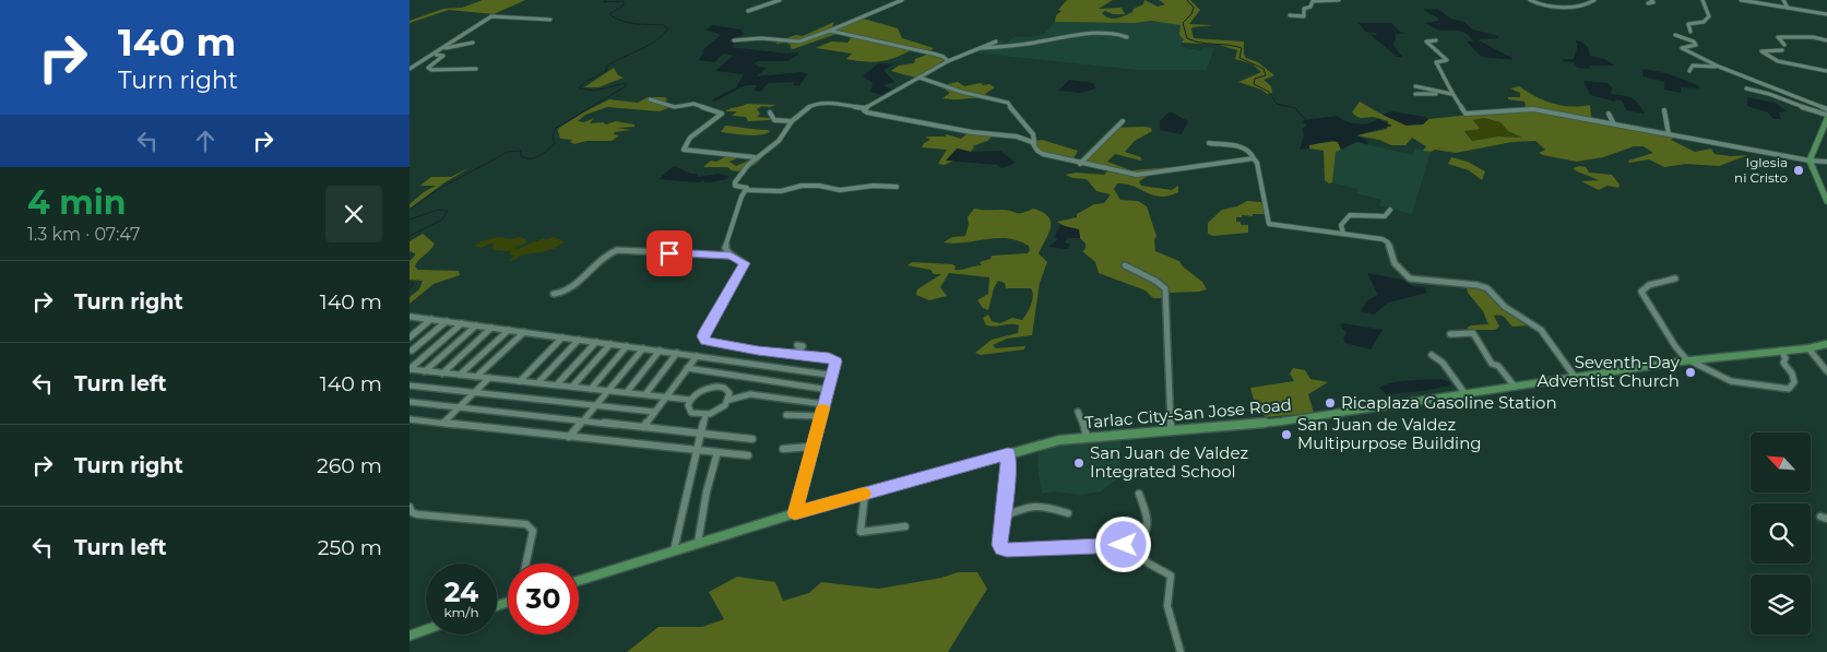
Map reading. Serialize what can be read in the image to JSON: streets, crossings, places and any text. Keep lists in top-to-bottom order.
{
  "streets": {
    "main road": ["Tarlac City-San Jose Road"]
  },
  "places": [
    "Iglesia ni Cristo",
    "Seventh-Day Adventist Church",
    "Ricaplaza Gasoline Station",
    "San Juan de Valdez Multipurpose Building",
    "San Juan de Valdez Integrated School"
  ],
  "north": "top left",
  "page": {
    "turn": ["140 m", "Turn right"],
    "heading": ["4 min", "1.3 km · 07:47"],
    "list": [
      {
        "name": "Turn right",
        "value": "140 m"
      },
      {
        "name": "Turn left",
        "value": "140 m"
      },
      {
        "name": "Turn right",
        "value": "260 m"
      },
      {
        "name": "Turn left",
        "value": "250 m"
      }
    ],
    "speed": "24 km/h",
    "limit": "30"
  }
}
